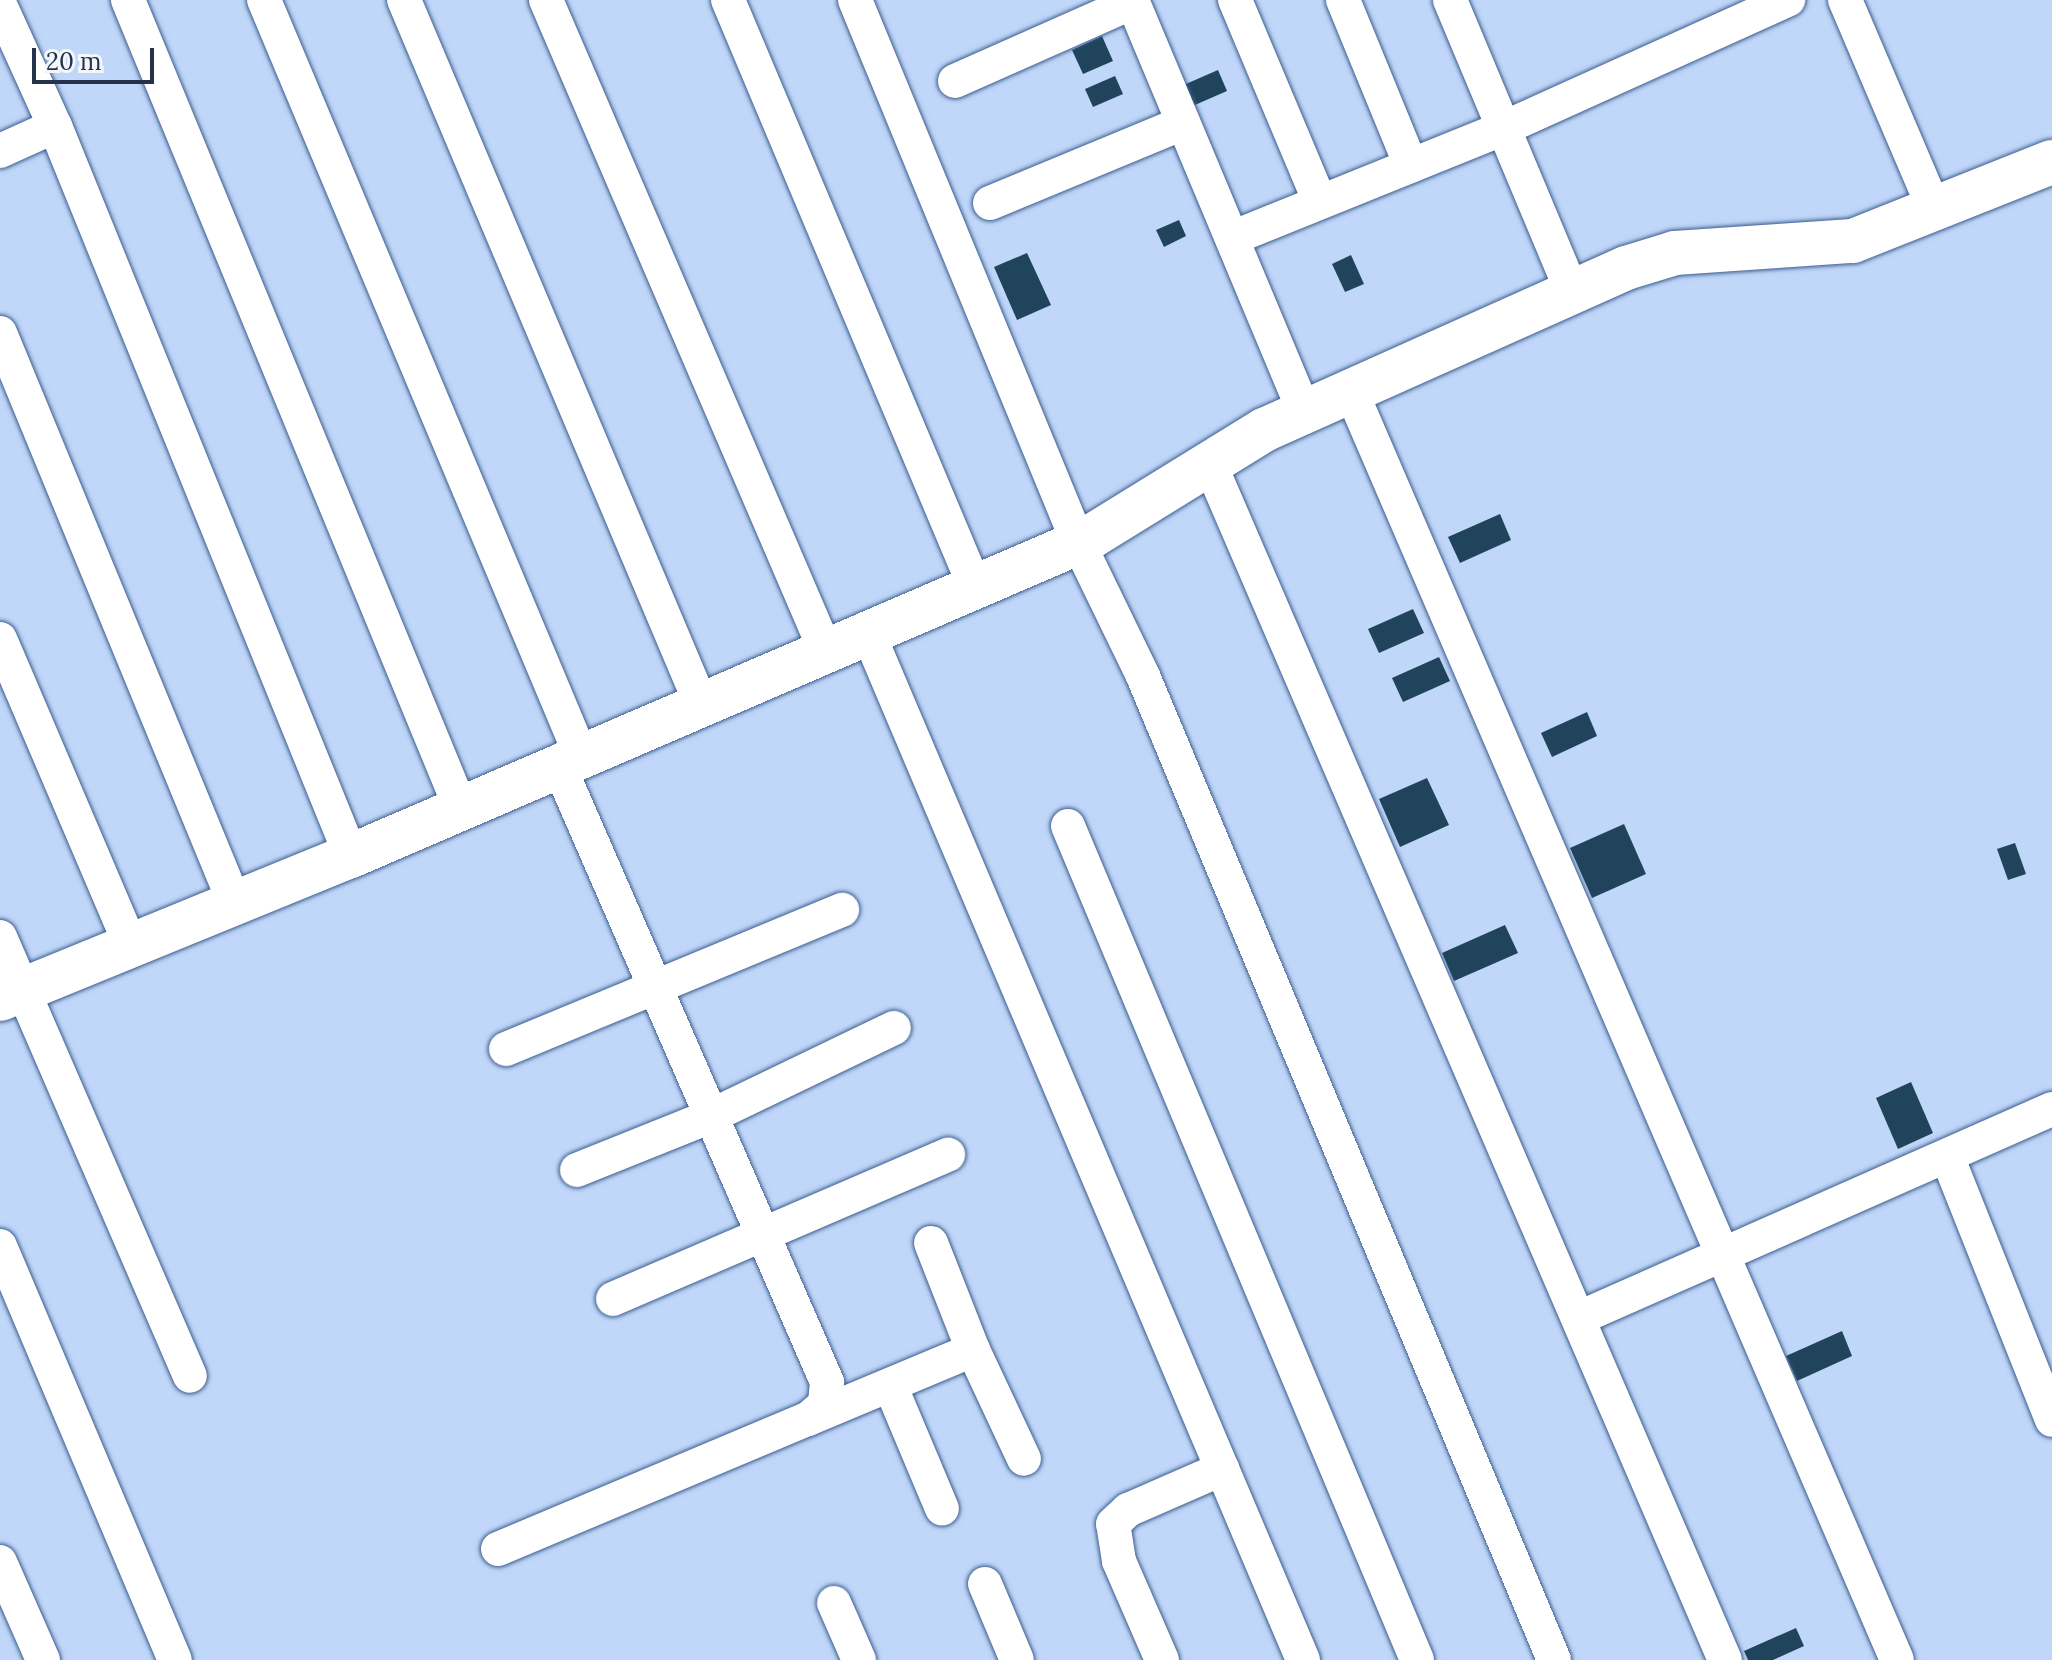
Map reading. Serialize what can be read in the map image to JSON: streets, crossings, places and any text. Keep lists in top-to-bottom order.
{
  "scale_bar": "20 m"
}
